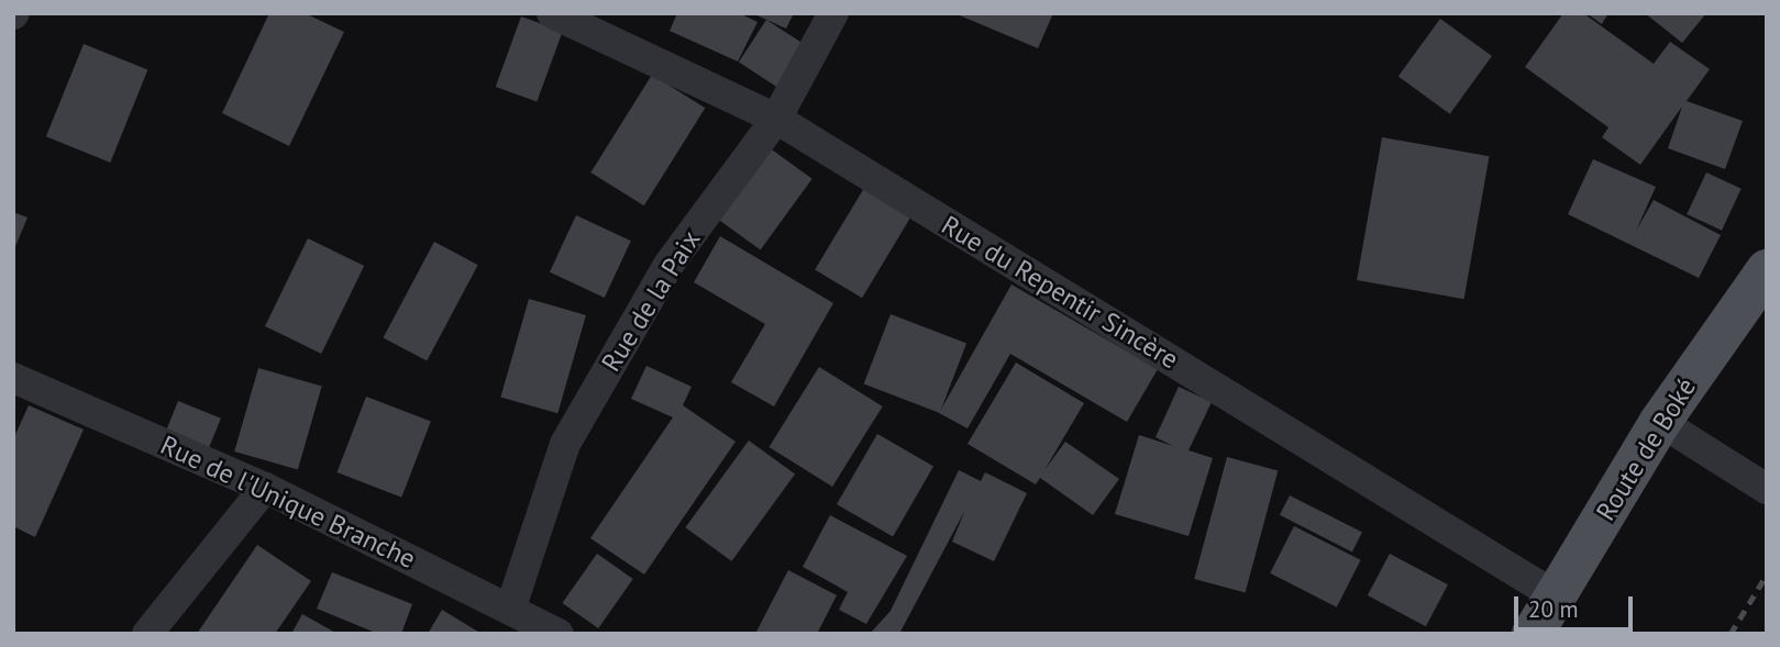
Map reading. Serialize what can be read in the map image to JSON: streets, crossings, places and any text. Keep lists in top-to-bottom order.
{
  "streets": {
    "main road": ["Route de Boké"],
    "street": ["Rue du Repentir Sincère", "Rue de la Paix", "Rue de l'Unique Branche"]
  },
  "crossings": [
    ["Rue du Repentir Sincère", "Rue de la Paix"],
    ["Rue du Repentir Sincère", "Route de Boké"],
    ["Rue de la Paix", "Rue de l'Unique Branche"]
  ],
  "scale_bar": "20 m"
}
